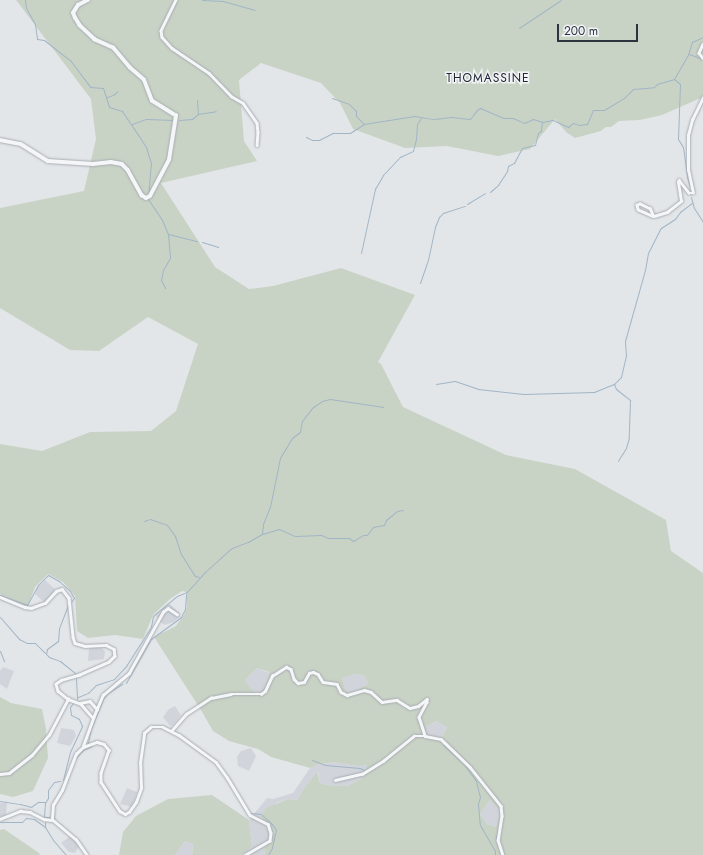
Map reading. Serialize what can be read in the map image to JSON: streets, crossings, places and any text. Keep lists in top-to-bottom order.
{
  "districts": ["THOMASSINE"],
  "scale_bar": "200 m"
}
